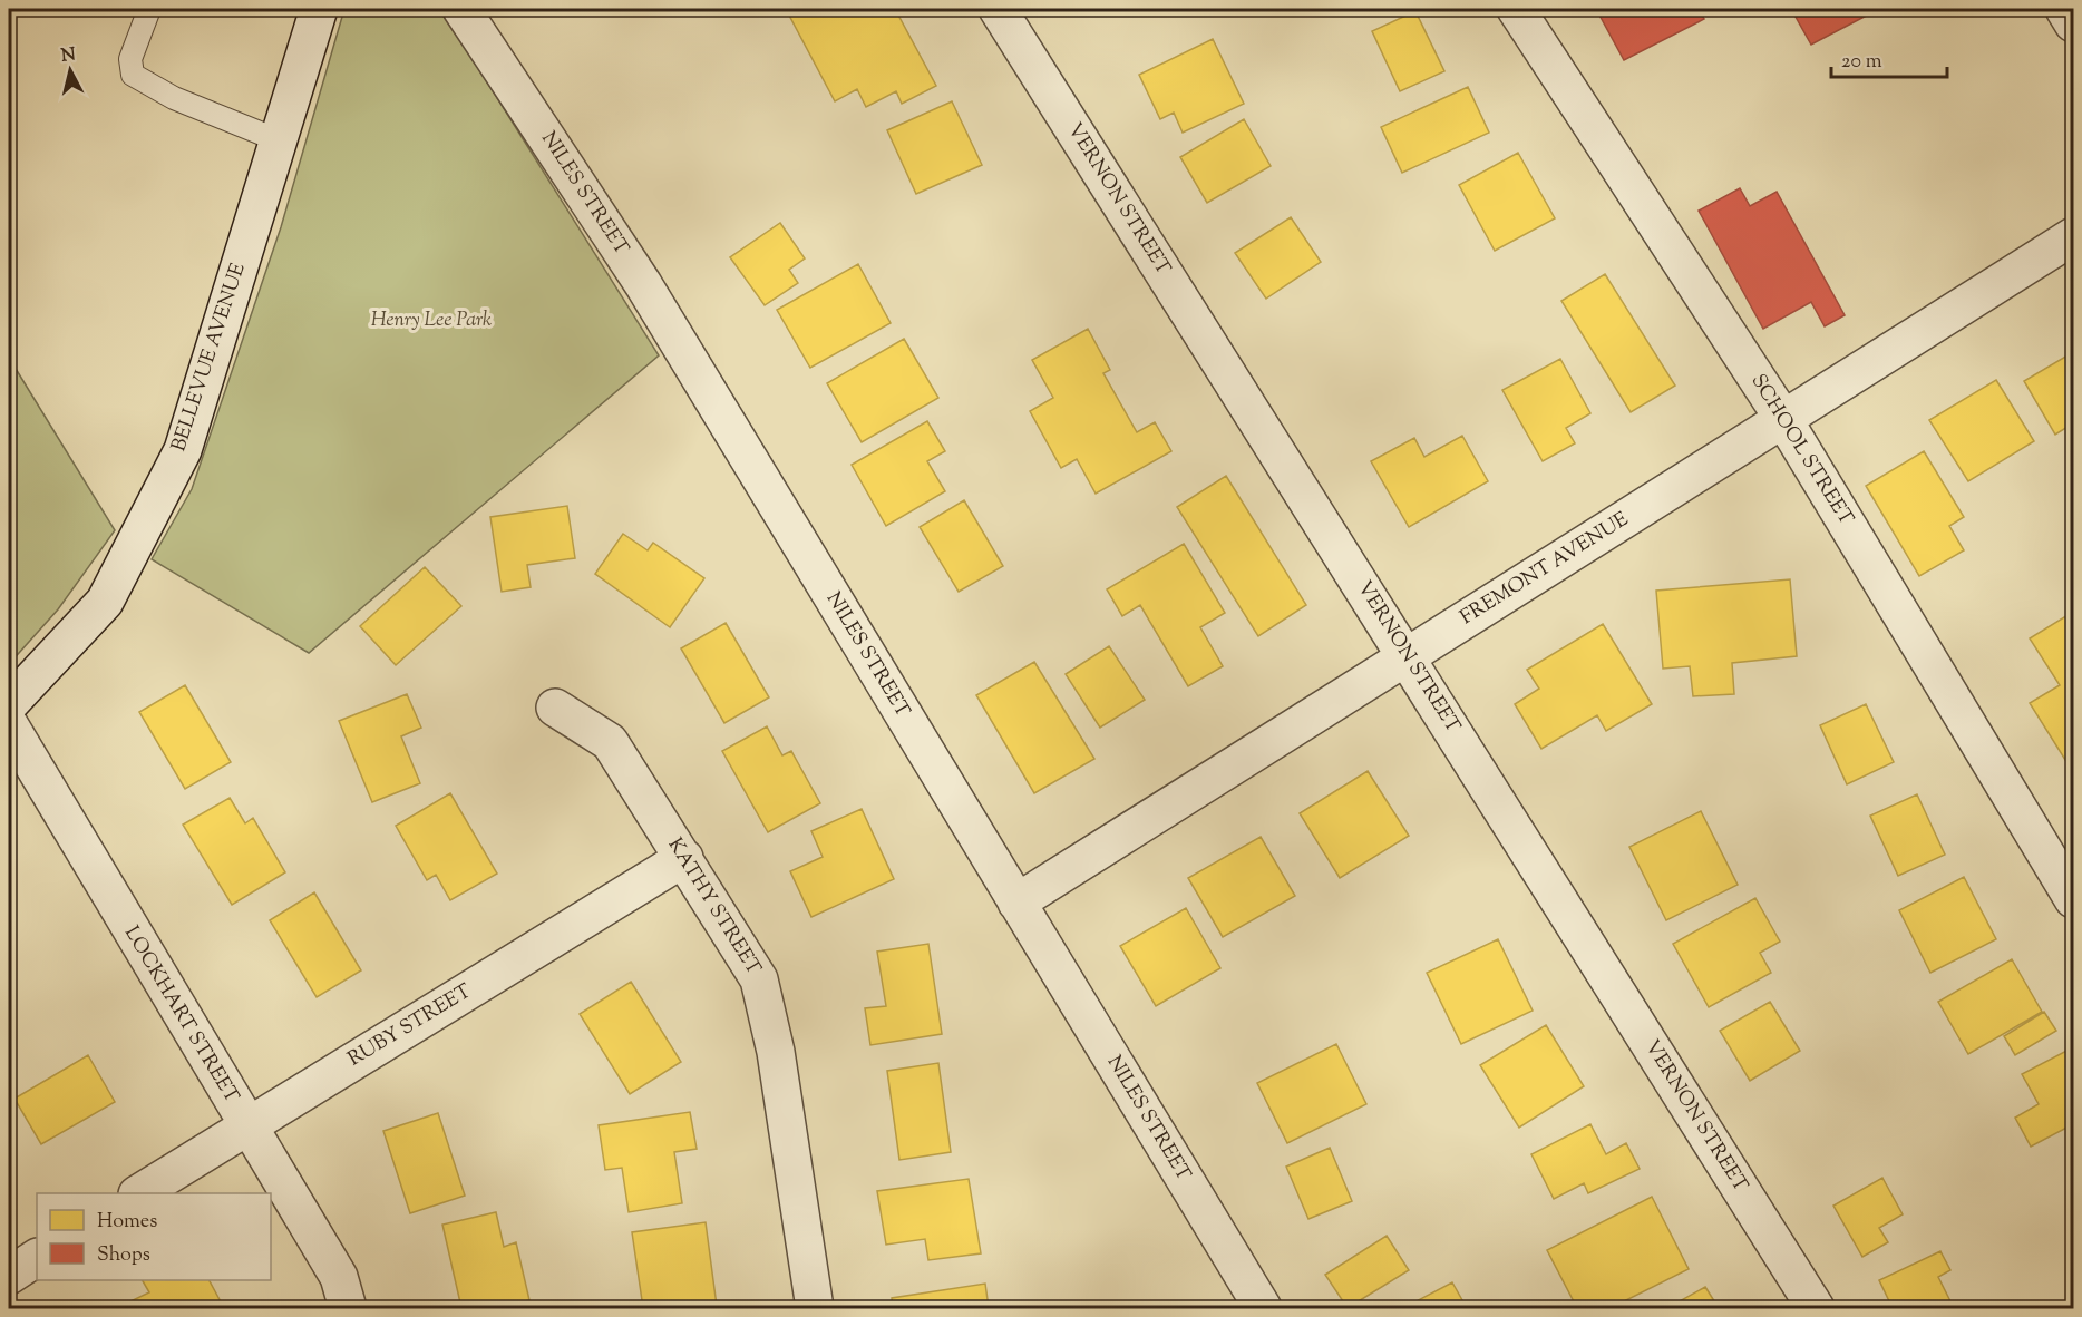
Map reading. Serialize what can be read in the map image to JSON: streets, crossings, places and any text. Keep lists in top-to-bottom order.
{
  "streets": {
    "street": [
      "NILES STREET",
      "VERNON STREET",
      "BELLEVUE AVENUE",
      "SCHOOL STREET",
      "FREMONT AVENUE",
      "KATHY STREET",
      "LOCKHART STREET",
      "RUBY STREET"
    ]
  },
  "crossings": [
    ["NILES STREET", "FREMONT AVENUE"],
    ["VERNON STREET", "FREMONT AVENUE"],
    ["SCHOOL STREET", "FREMONT AVENUE"],
    ["KATHY STREET", "RUBY STREET"],
    ["LOCKHART STREET", "RUBY STREET"]
  ],
  "parks": ["Henry Lee Park"],
  "legend": ["Homes", "Shops"],
  "scale_bar": "20 m",
  "north": "top"
}
